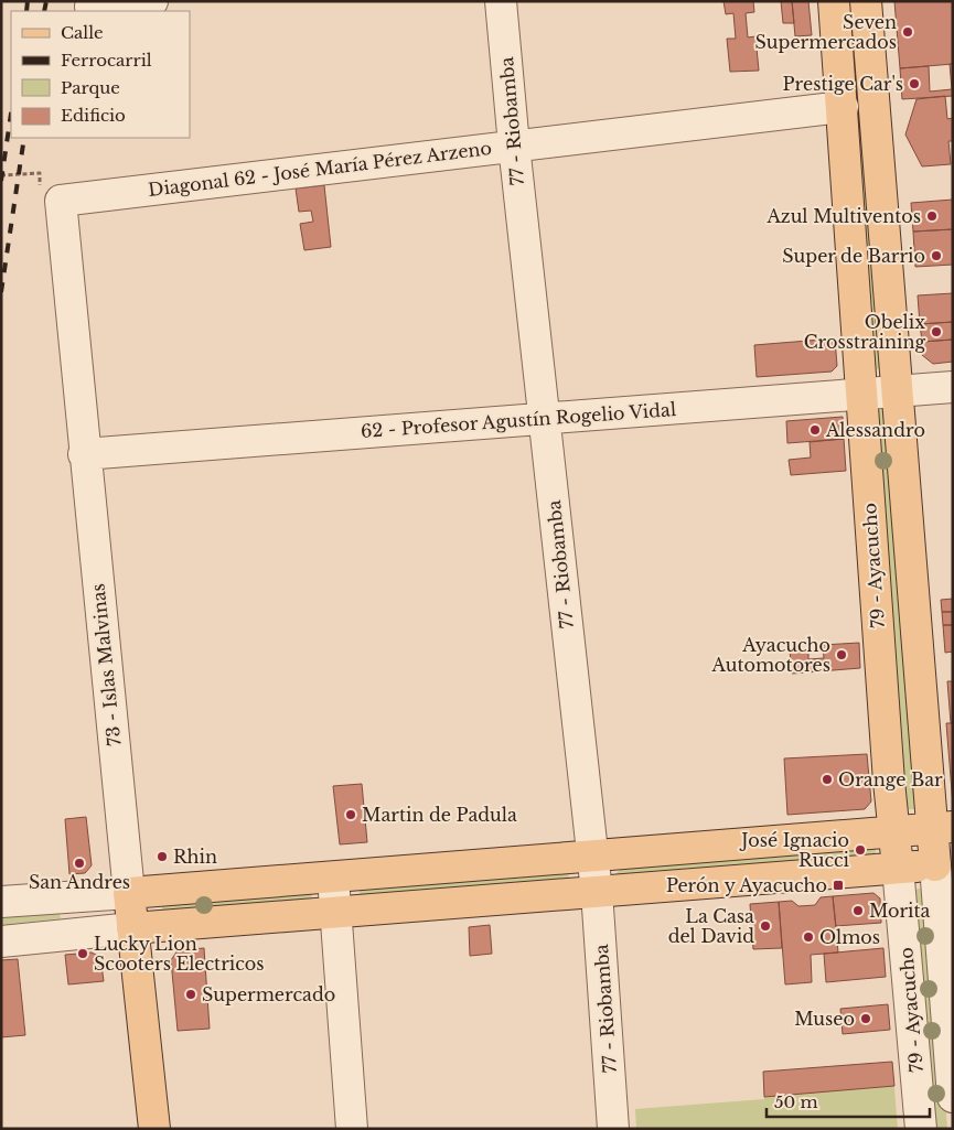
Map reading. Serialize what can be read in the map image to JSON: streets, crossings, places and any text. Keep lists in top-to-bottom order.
{
  "streets": {
    "main road": ["79 - Ayacucho", "73 - Islas Malvinas"],
    "street": ["77 - Riobamba", "Diagonal 62 - José María Pérez Arzeno", "62 - Profesor Agustín Rogelio Vidal"]
  },
  "crossings": [
    ["77 - Riobamba", "Diagonal 62 - José María Pérez Arzeno"],
    ["77 - Riobamba", "62 - Profesor Agustín Rogelio Vidal"],
    ["Diagonal 62 - José María Pérez Arzeno", "79 - Ayacucho"],
    ["Diagonal 62 - José María Pérez Arzeno", "73 - Islas Malvinas"],
    ["62 - Profesor Agustín Rogelio Vidal", "79 - Ayacucho"],
    ["62 - Profesor Agustín Rogelio Vidal", "73 - Islas Malvinas"]
  ],
  "places": {
    "other": [
      "Seven Supermercados",
      "Prestige Car's",
      "Azul Multiventos",
      "Super de Barrio",
      "Obelix Crosstraining",
      "Alessandro",
      "Ayacucho Automotores",
      "Orange Bar",
      "Martin de Padula",
      "José Ignacio Rucci",
      "Rhin",
      "San Andres",
      "Morita",
      "La Casa del David",
      "Olmos",
      "Lucky Lion Scooters Electricos",
      "Supermercado",
      "Museo"
    ],
    "transit": ["Perón y Ayacucho"]
  },
  "legend": [
    "Calle",
    "Ferrocarril",
    "Parque",
    "Edificio"
  ],
  "scale_bar": "50 m"
}
